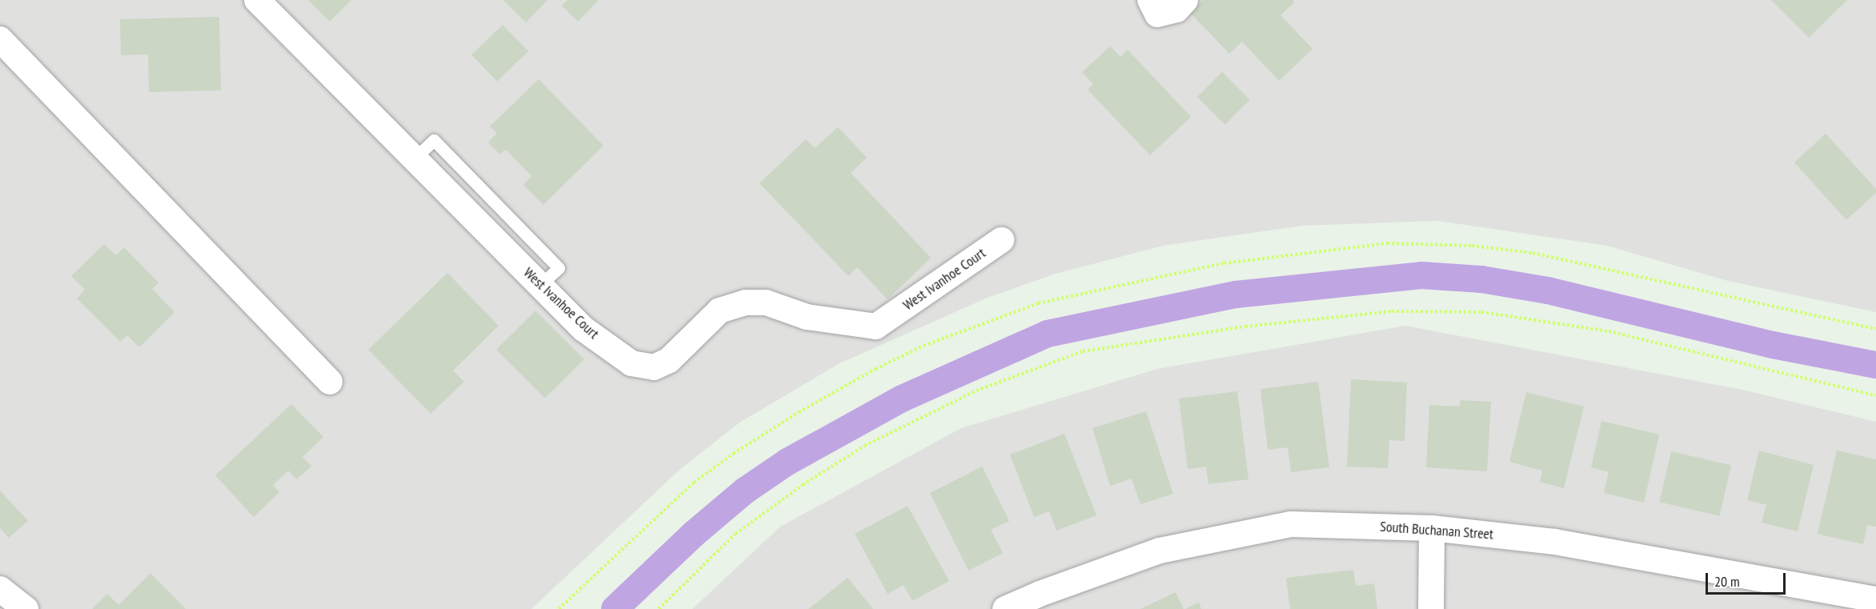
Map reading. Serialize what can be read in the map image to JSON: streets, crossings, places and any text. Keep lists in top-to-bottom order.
{
  "streets": {
    "street": ["West Ivanhoe Court", "South Buchanan Street"]
  },
  "scale_bar": "20 m"
}
